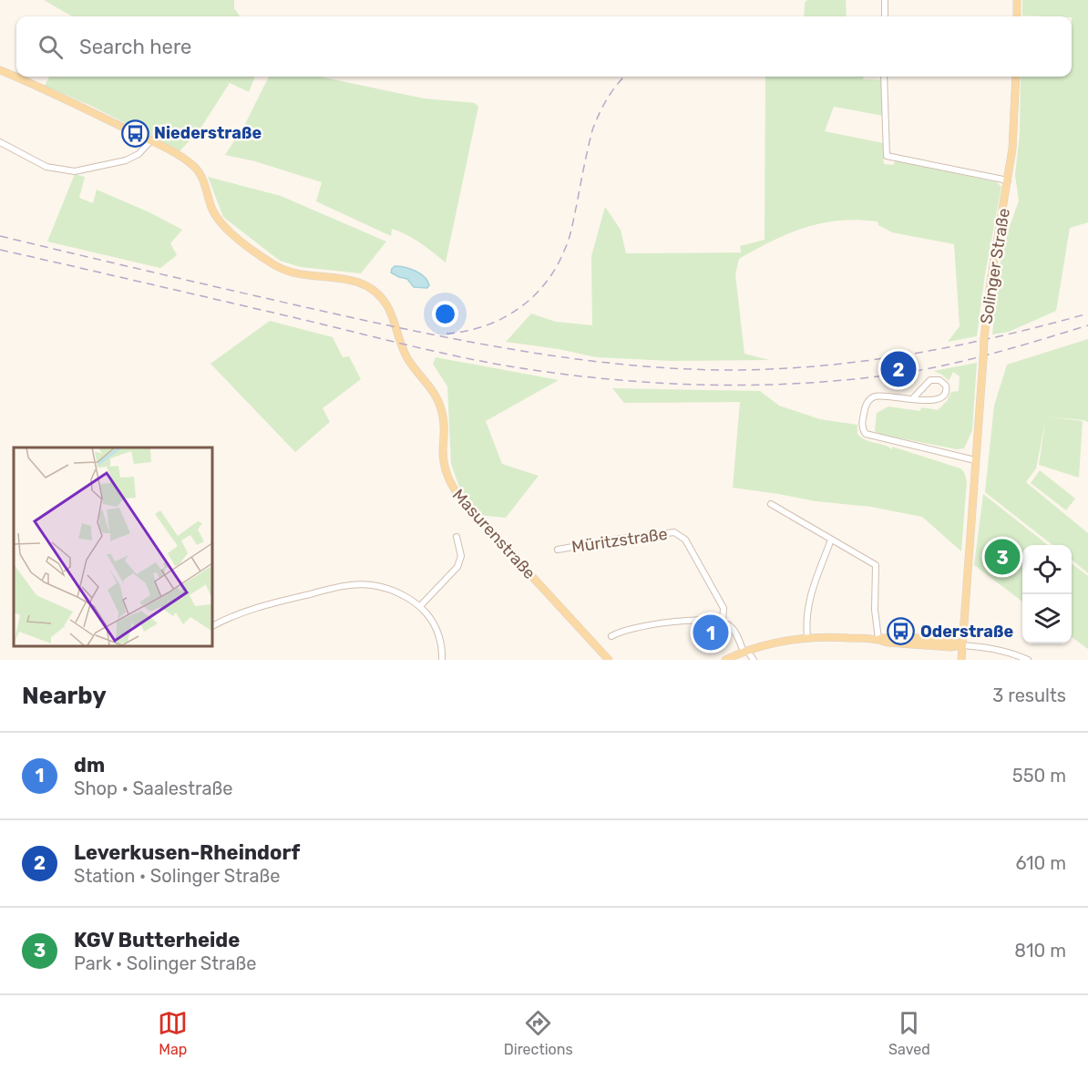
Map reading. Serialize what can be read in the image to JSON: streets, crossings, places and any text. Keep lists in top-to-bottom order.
{
  "streets": {
    "main road": ["Solinger Straße", "Masurenstraße"],
    "street": ["Müritzstraße"]
  },
  "places": {
    "bus stop": ["Niederstraße", "Oderstraße"]
  },
  "page": {
    "search": "Search here",
    "pins": ["2", "3", "1"],
    "heading": ["Nearby", "3 results"],
    "list": [
      {
        "mark": "1",
        "name": "dm",
        "note": "Shop · Saalestraße",
        "value": "550 m"
      },
      {
        "mark": "2",
        "name": "Leverkusen-Rheindorf",
        "note": "Station · Solinger Straße",
        "value": "610 m"
      },
      {
        "mark": "3",
        "name": "KGV Butterheide",
        "note": "Park · Solinger Straße",
        "value": "810 m"
      }
    ],
    "nav": ["Map", "Directions", "Saved"]
  }
}
